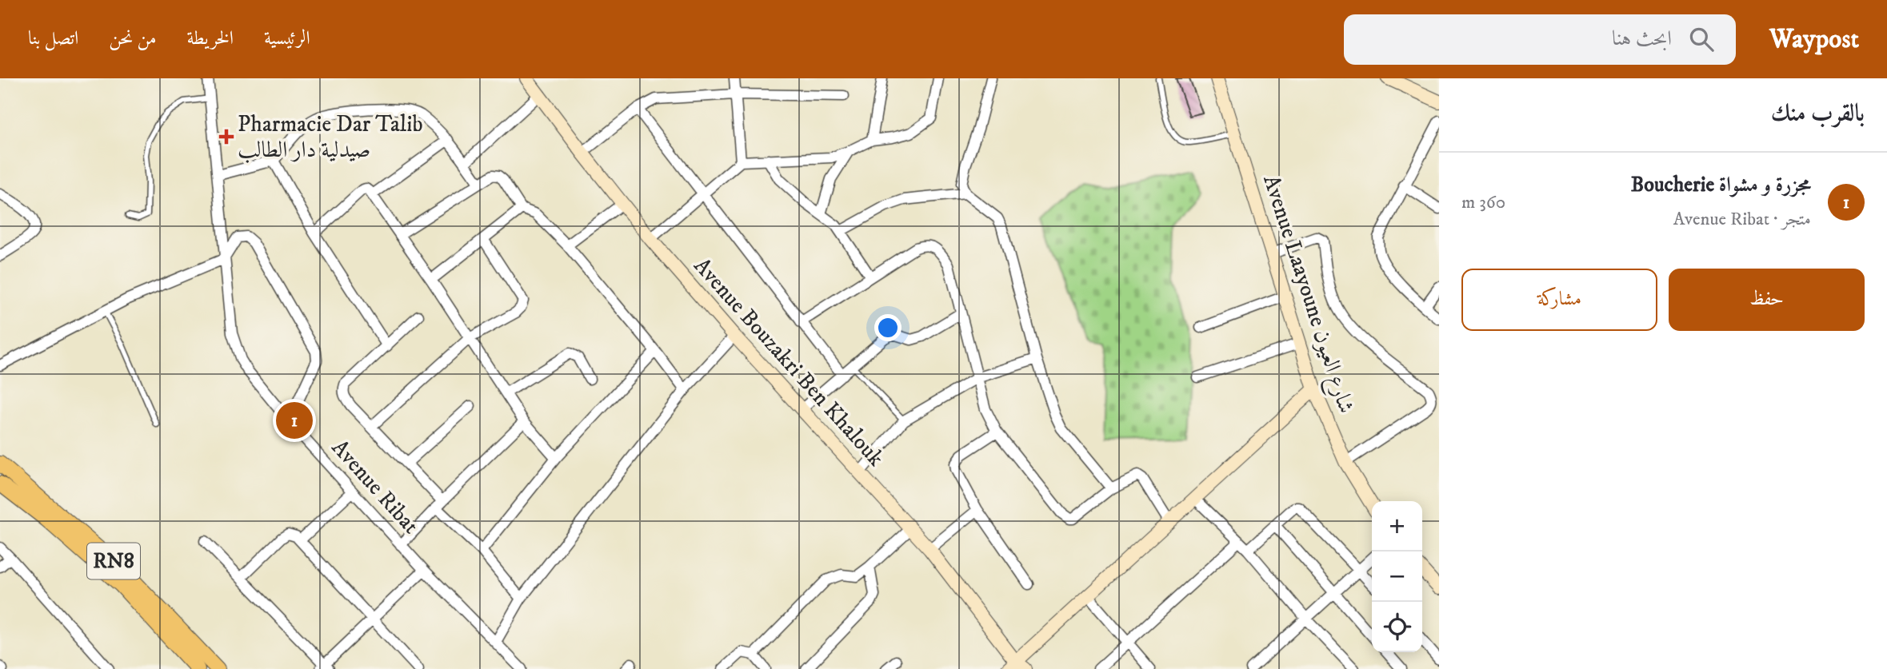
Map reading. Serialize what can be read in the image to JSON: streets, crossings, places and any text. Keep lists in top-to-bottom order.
{
  "streets": {
    "main road": ["RN8"],
    "street": ["Avenue Laayoune شارع العيون", "Avenue Bouzakri Ben Khalouk", "Avenue Ribat"]
  },
  "places": {
    "health": ["Pharmacie Dar Talib صيدلية دار الطالب"]
  },
  "page": {
    "header": "Waypost",
    "search": "ابحث هنا",
    "nav": [
      "الرئيسية",
      "الخريطة",
      "من نحن",
      "اتصل بنا"
    ],
    "heading": "بالقرب منك",
    "list": [
      {
        "mark": "1",
        "name": "مجزرة و مشواة Boucherie",
        "note": "متجر · Avenue Ribat",
        "value": "360 m"
      }
    ],
    "buttons": ["حفظ", "مشاركة"],
    "pins": "1",
    "map_buttons": ["+", "−"]
  }
}
